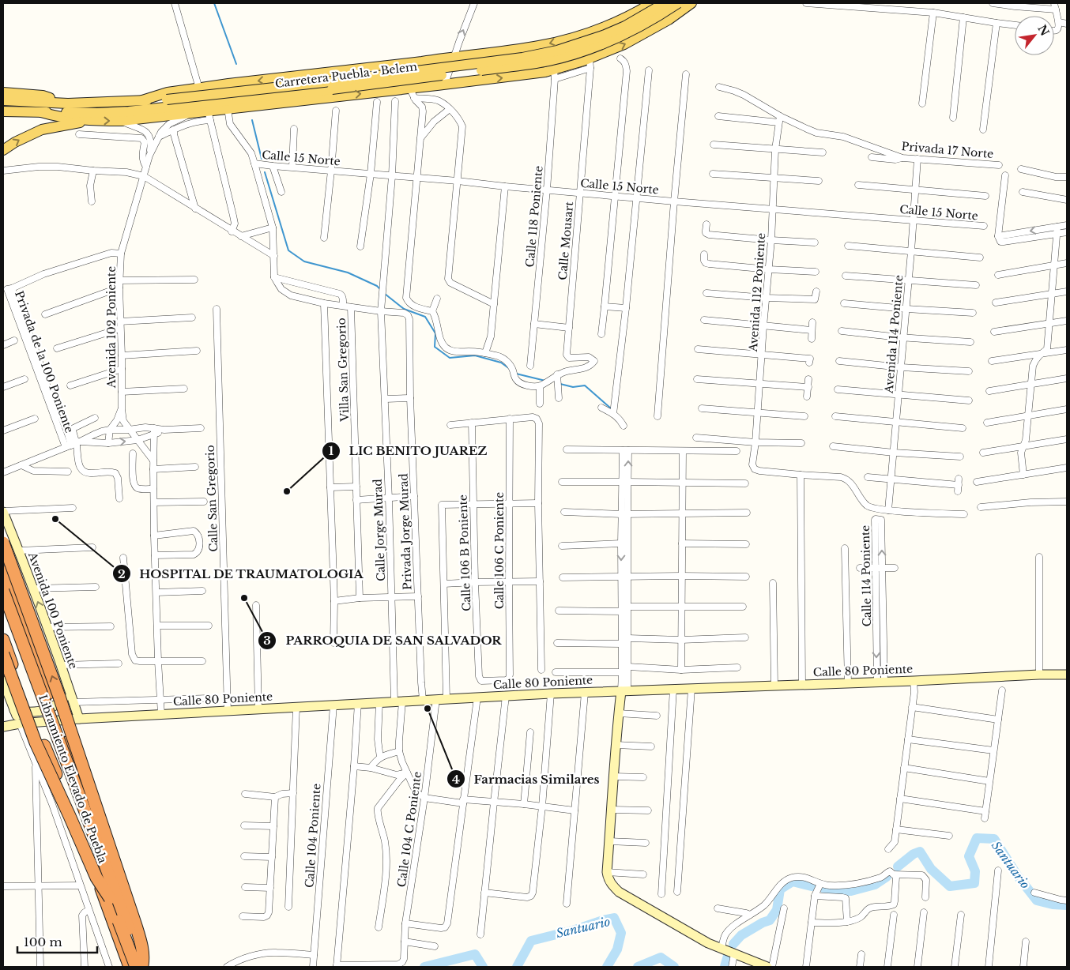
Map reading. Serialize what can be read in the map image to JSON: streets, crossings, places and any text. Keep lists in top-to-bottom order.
{
  "streets": {
    "highway": ["Libramiento Elevado de Puebla"],
    "main road": ["Carretera Puebla - Belem"],
    "street": [
      "Privada 17 Norte",
      "Calle 15 Norte",
      "Calle 118 Poniente",
      "Calle Mousart",
      "Avenida 112 Poniente",
      "Avenida 102 Poniente",
      "Avenida 114 Poniente",
      "Privada de la 100 Poniente",
      "Villa San Gregorio",
      "Calle San Gregorio",
      "Calle Jorge Murad",
      "Privada Jorge Murad",
      "Calle 106 C Poniente",
      "Calle 106 B Poniente",
      "Calle 114 Poniente",
      "Avenida 100 Poniente",
      "Calle 80 Poniente",
      "Calle 104 C Poniente",
      "Calle 104 Poniente"
    ]
  },
  "crossings": [
    ["Privada 17 Norte", "Avenida 112 Poniente"],
    ["Privada 17 Norte", "Avenida 114 Poniente"],
    ["Calle 15 Norte", "Calle 118 Poniente"],
    ["Calle 15 Norte", "Calle Mousart"],
    ["Calle 15 Norte", "Avenida 112 Poniente"],
    ["Calle 15 Norte", "Avenida 114 Poniente"],
    ["Calle 15 Norte", "Calle Jorge Murad"],
    ["Avenida 102 Poniente", "Privada de la 100 Poniente"],
    ["Calle San Gregorio", "Calle 80 Poniente"],
    ["Calle Jorge Murad", "Privada Jorge Murad"],
    ["Calle Jorge Murad", "Calle 80 Poniente"],
    ["Privada Jorge Murad", "Calle 80 Poniente"],
    ["Calle 106 C Poniente", "Calle 106 B Poniente"],
    ["Calle 114 Poniente", "Calle 80 Poniente"],
    ["Avenida 100 Poniente", "Calle 80 Poniente"],
    ["Calle 80 Poniente", "Calle 104 C Poniente"],
    ["Calle 80 Poniente", "Calle 104 Poniente"]
  ],
  "water": ["Santuario"],
  "places": [
    "LIC BENITO JUAREZ",
    "HOSPITAL DE TRAUMATOLOGIA",
    "PARROQUIA DE SAN SALVADOR",
    "Farmacias Similares"
  ],
  "scale_bar": "100 m",
  "north": "top right"
}
